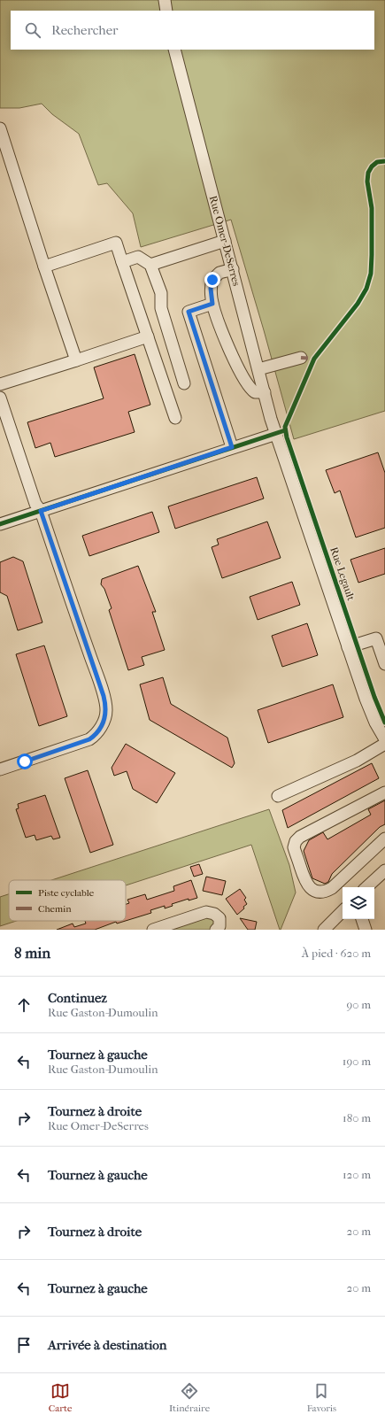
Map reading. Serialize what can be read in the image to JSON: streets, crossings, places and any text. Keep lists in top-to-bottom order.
{
  "streets": {
    "street": ["Rue Omer-DeSerres", "Rue Legault"]
  },
  "crossings": [
    ["Rue Omer-DeSerres", "Rue Legault"]
  ],
  "legend": ["Piste cyclable", "Chemin"],
  "page": {
    "search": "Rechercher",
    "heading": ["8 min", "À pied · 620 m"],
    "list": [
      ["Continuez", "Rue Gaston-Dumoulin", "90 m"],
      ["Tournez à gauche", "Rue Gaston-Dumoulin", "190 m"],
      ["Tournez à droite", "Rue Omer-DeSerres", "180 m"],
      ["Tournez à gauche", "120 m"],
      ["Tournez à droite", "20 m"],
      ["Tournez à gauche", "20 m"],
      "Arrivée à destination"
    ],
    "nav": ["Carte", "Itinéraire", "Favoris"]
  }
}
